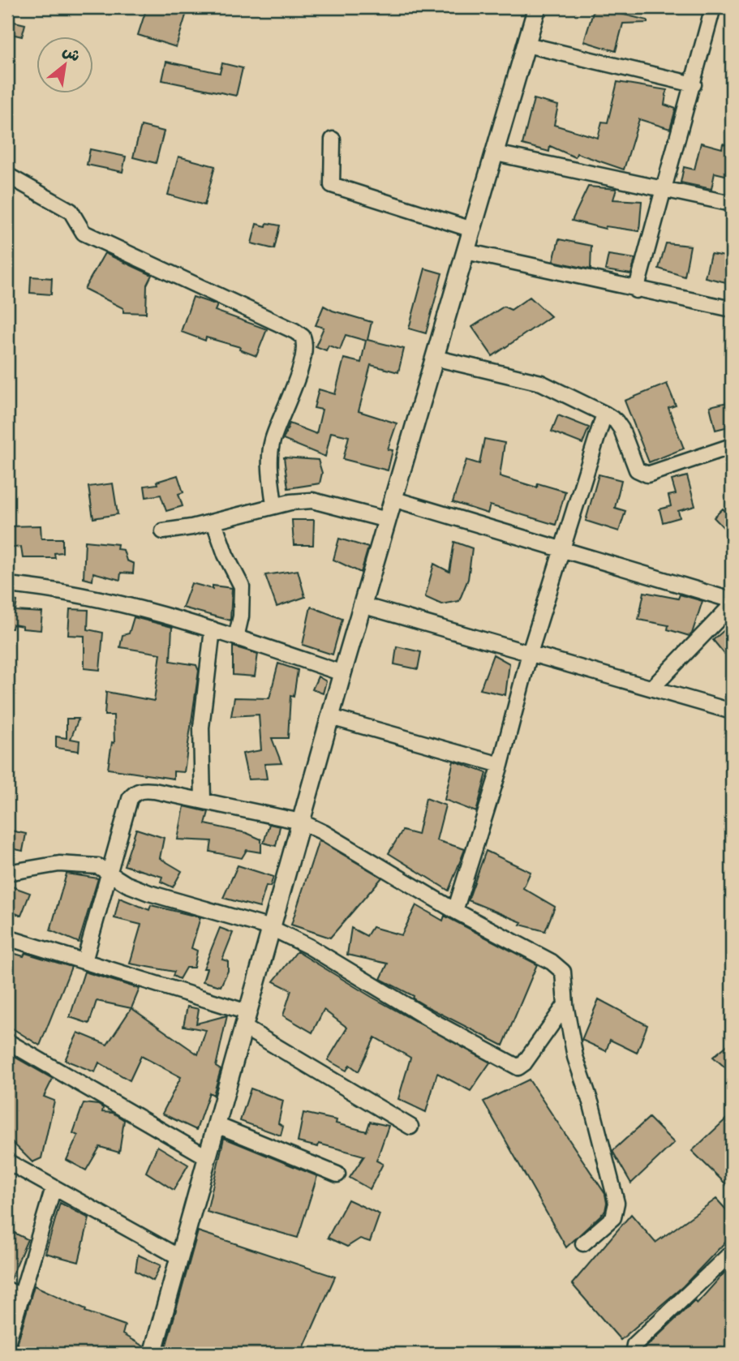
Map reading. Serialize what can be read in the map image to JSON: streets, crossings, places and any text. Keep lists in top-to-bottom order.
{
  "north": "top right"
}
